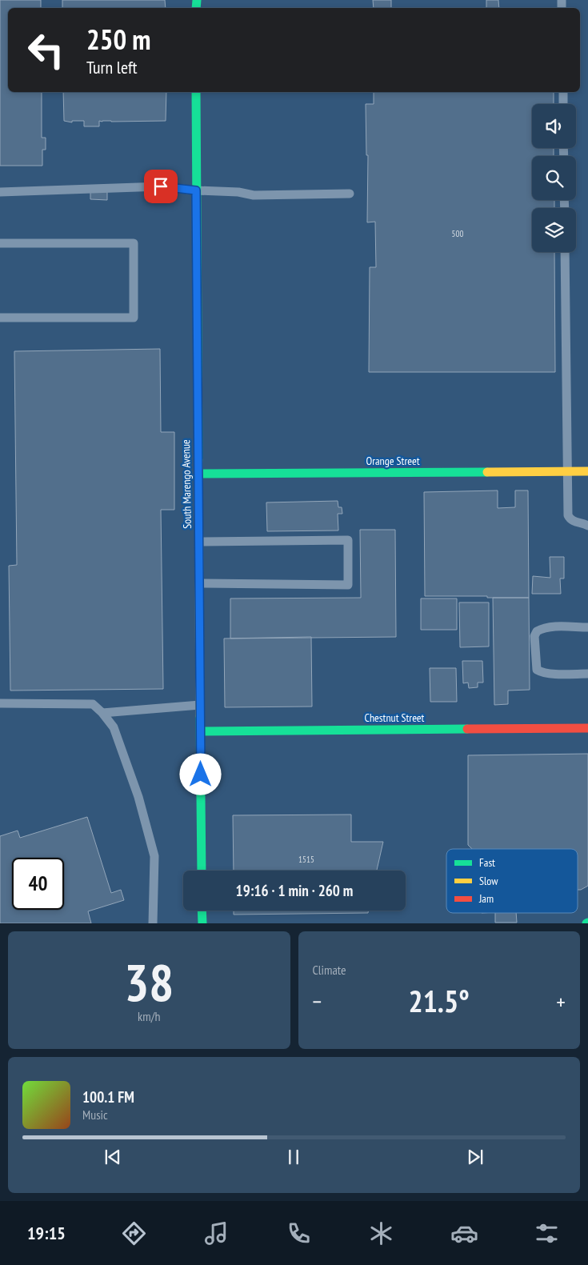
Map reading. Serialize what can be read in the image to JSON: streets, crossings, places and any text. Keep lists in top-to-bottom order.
{
  "streets": {
    "street": ["Orange Street", "South Marengo Avenue", "Chestnut Street"]
  },
  "crossings": [
    ["Orange Street", "South Marengo Avenue"],
    ["South Marengo Avenue", "Chestnut Street"]
  ],
  "house_numbers": ["500", "1515"],
  "legend": ["Fast", "Slow", "Jam"],
  "page": {
    "turn": ["250 m", "Turn left"],
    "limit": "40",
    "trip": "19:16 · 1 min · 260 m",
    "tile": [
      ["38", "km/h"],
      "Climate"
    ],
    "heat": ["−", "21.5°", "+"],
    "song": ["100.1 FM", "Music"],
    "tabs": "19:15"
  }
}
